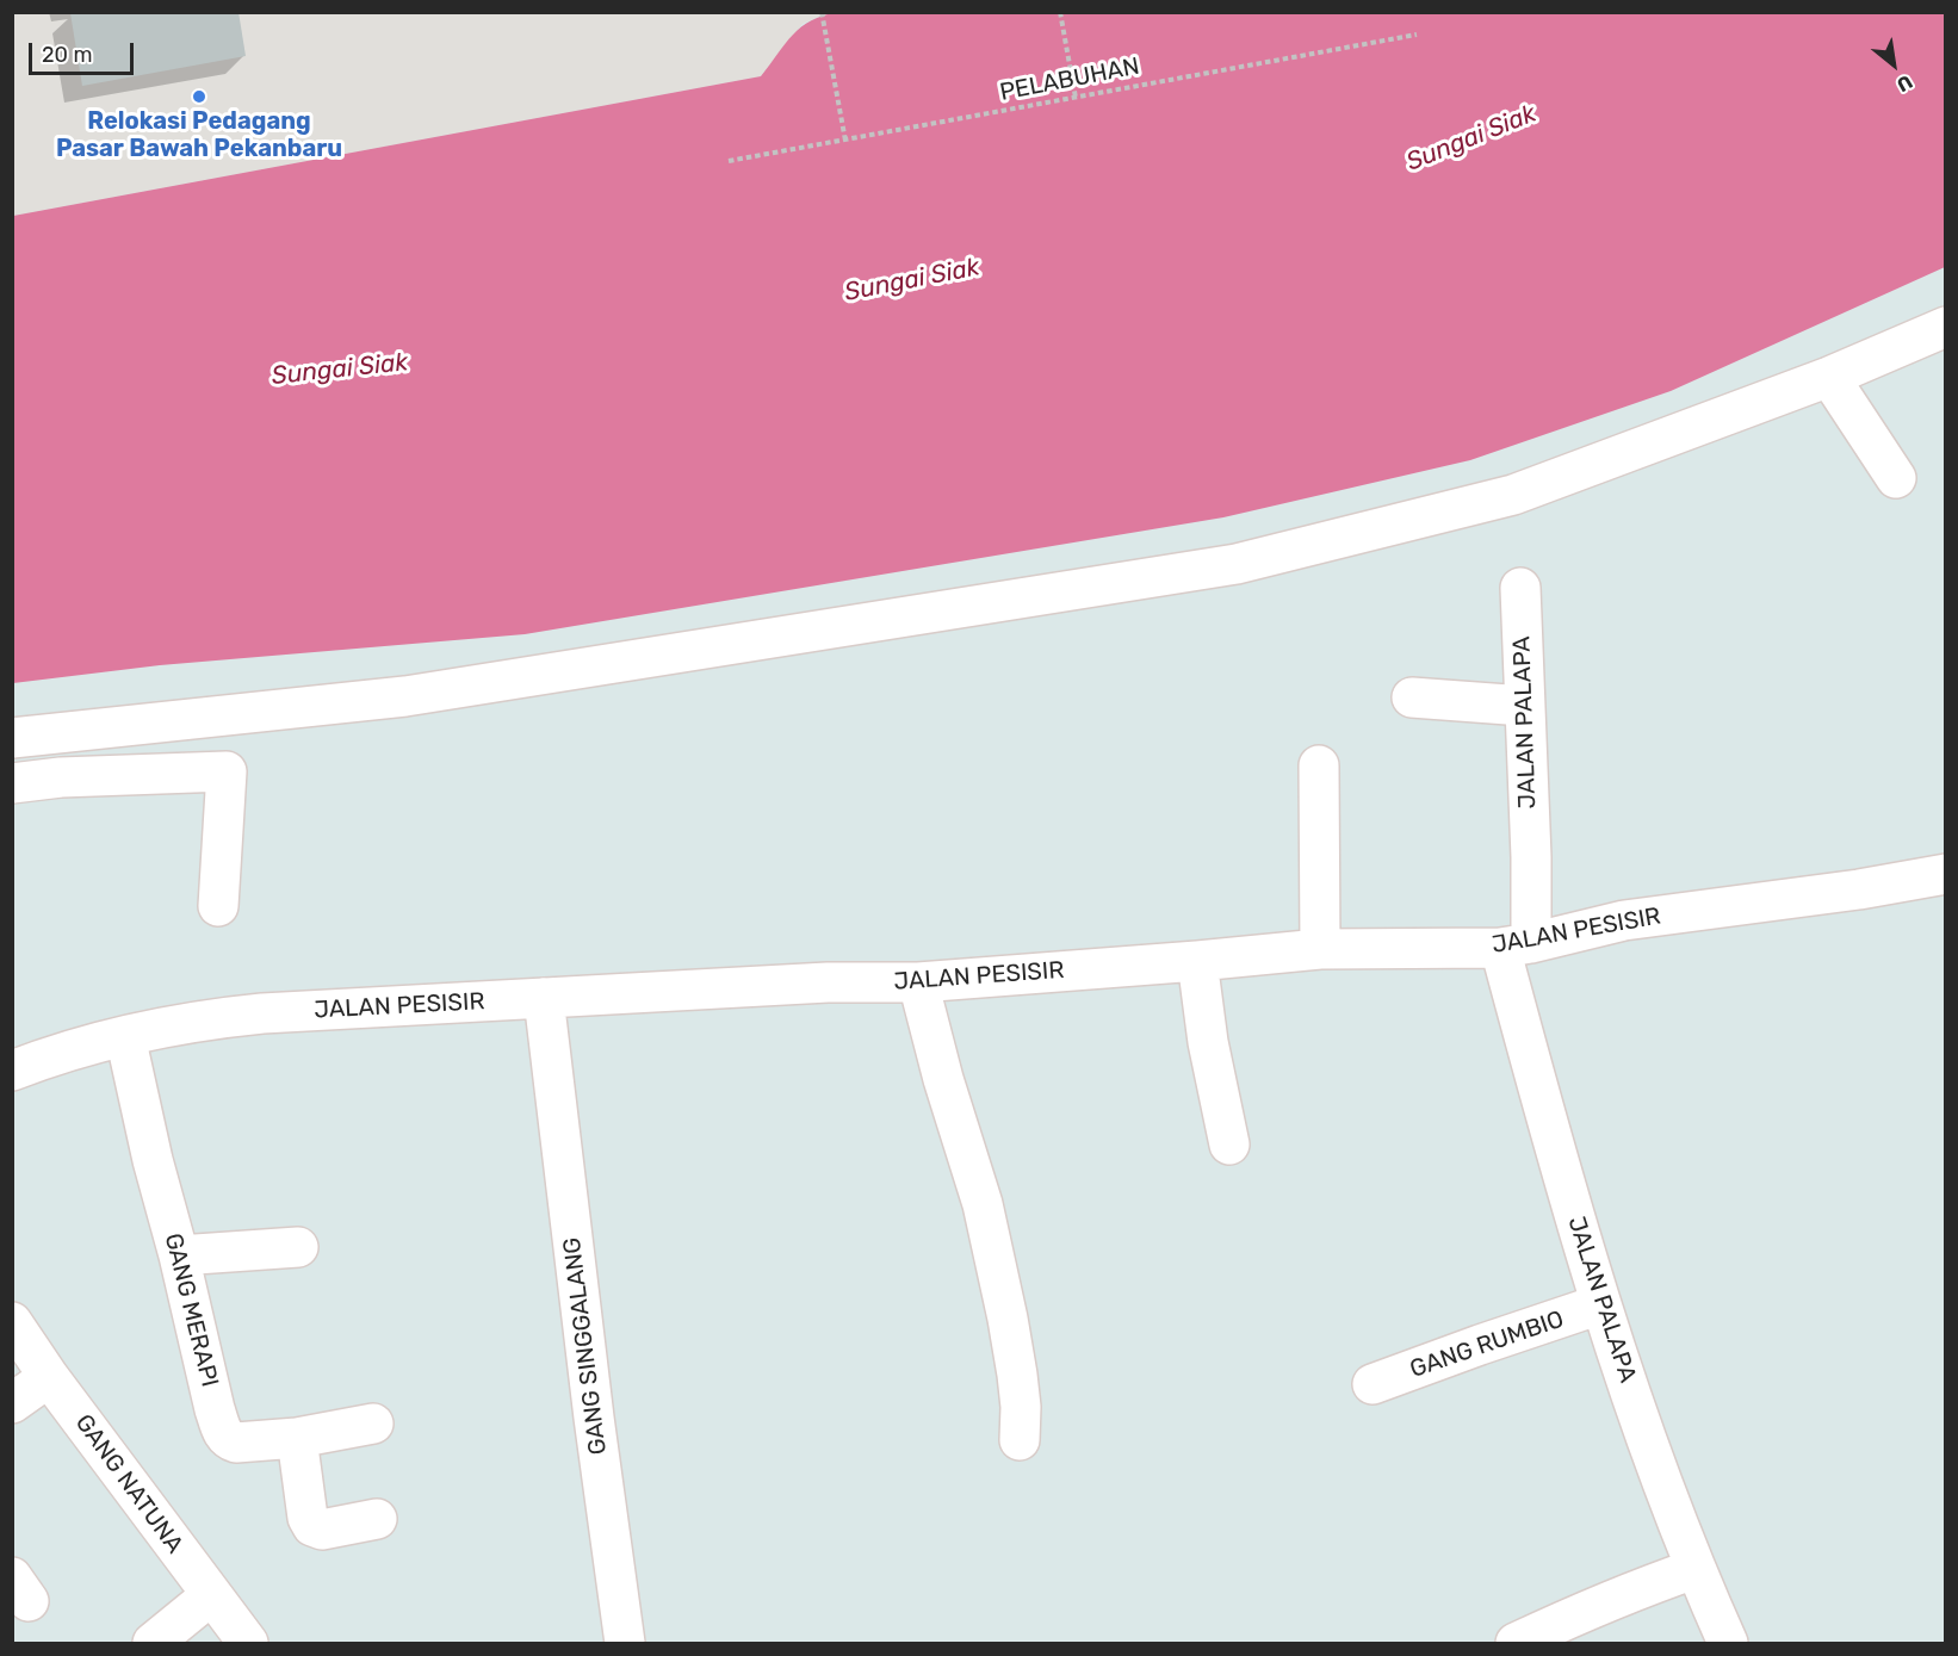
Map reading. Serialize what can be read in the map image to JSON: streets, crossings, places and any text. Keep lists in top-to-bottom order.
{
  "streets": {
    "street": [
      "JALAN PALAPA",
      "JALAN PESISIR",
      "GANG MERAPI",
      "GANG RUMBIO",
      "GANG SINGGALANG",
      "GANG NATUNA"
    ],
    "path": ["PELABUHAN"]
  },
  "crossings": [
    ["JALAN PALAPA", "JALAN PESISIR"],
    ["JALAN PALAPA", "GANG RUMBIO"],
    ["JALAN PESISIR", "GANG MERAPI"],
    ["JALAN PESISIR", "GANG SINGGALANG"]
  ],
  "water": ["Sungai Siak"],
  "places": ["Relokasi Pedagang Pasar Bawah Pekanbaru"],
  "scale_bar": "20 m",
  "north": "bottom right"
}
